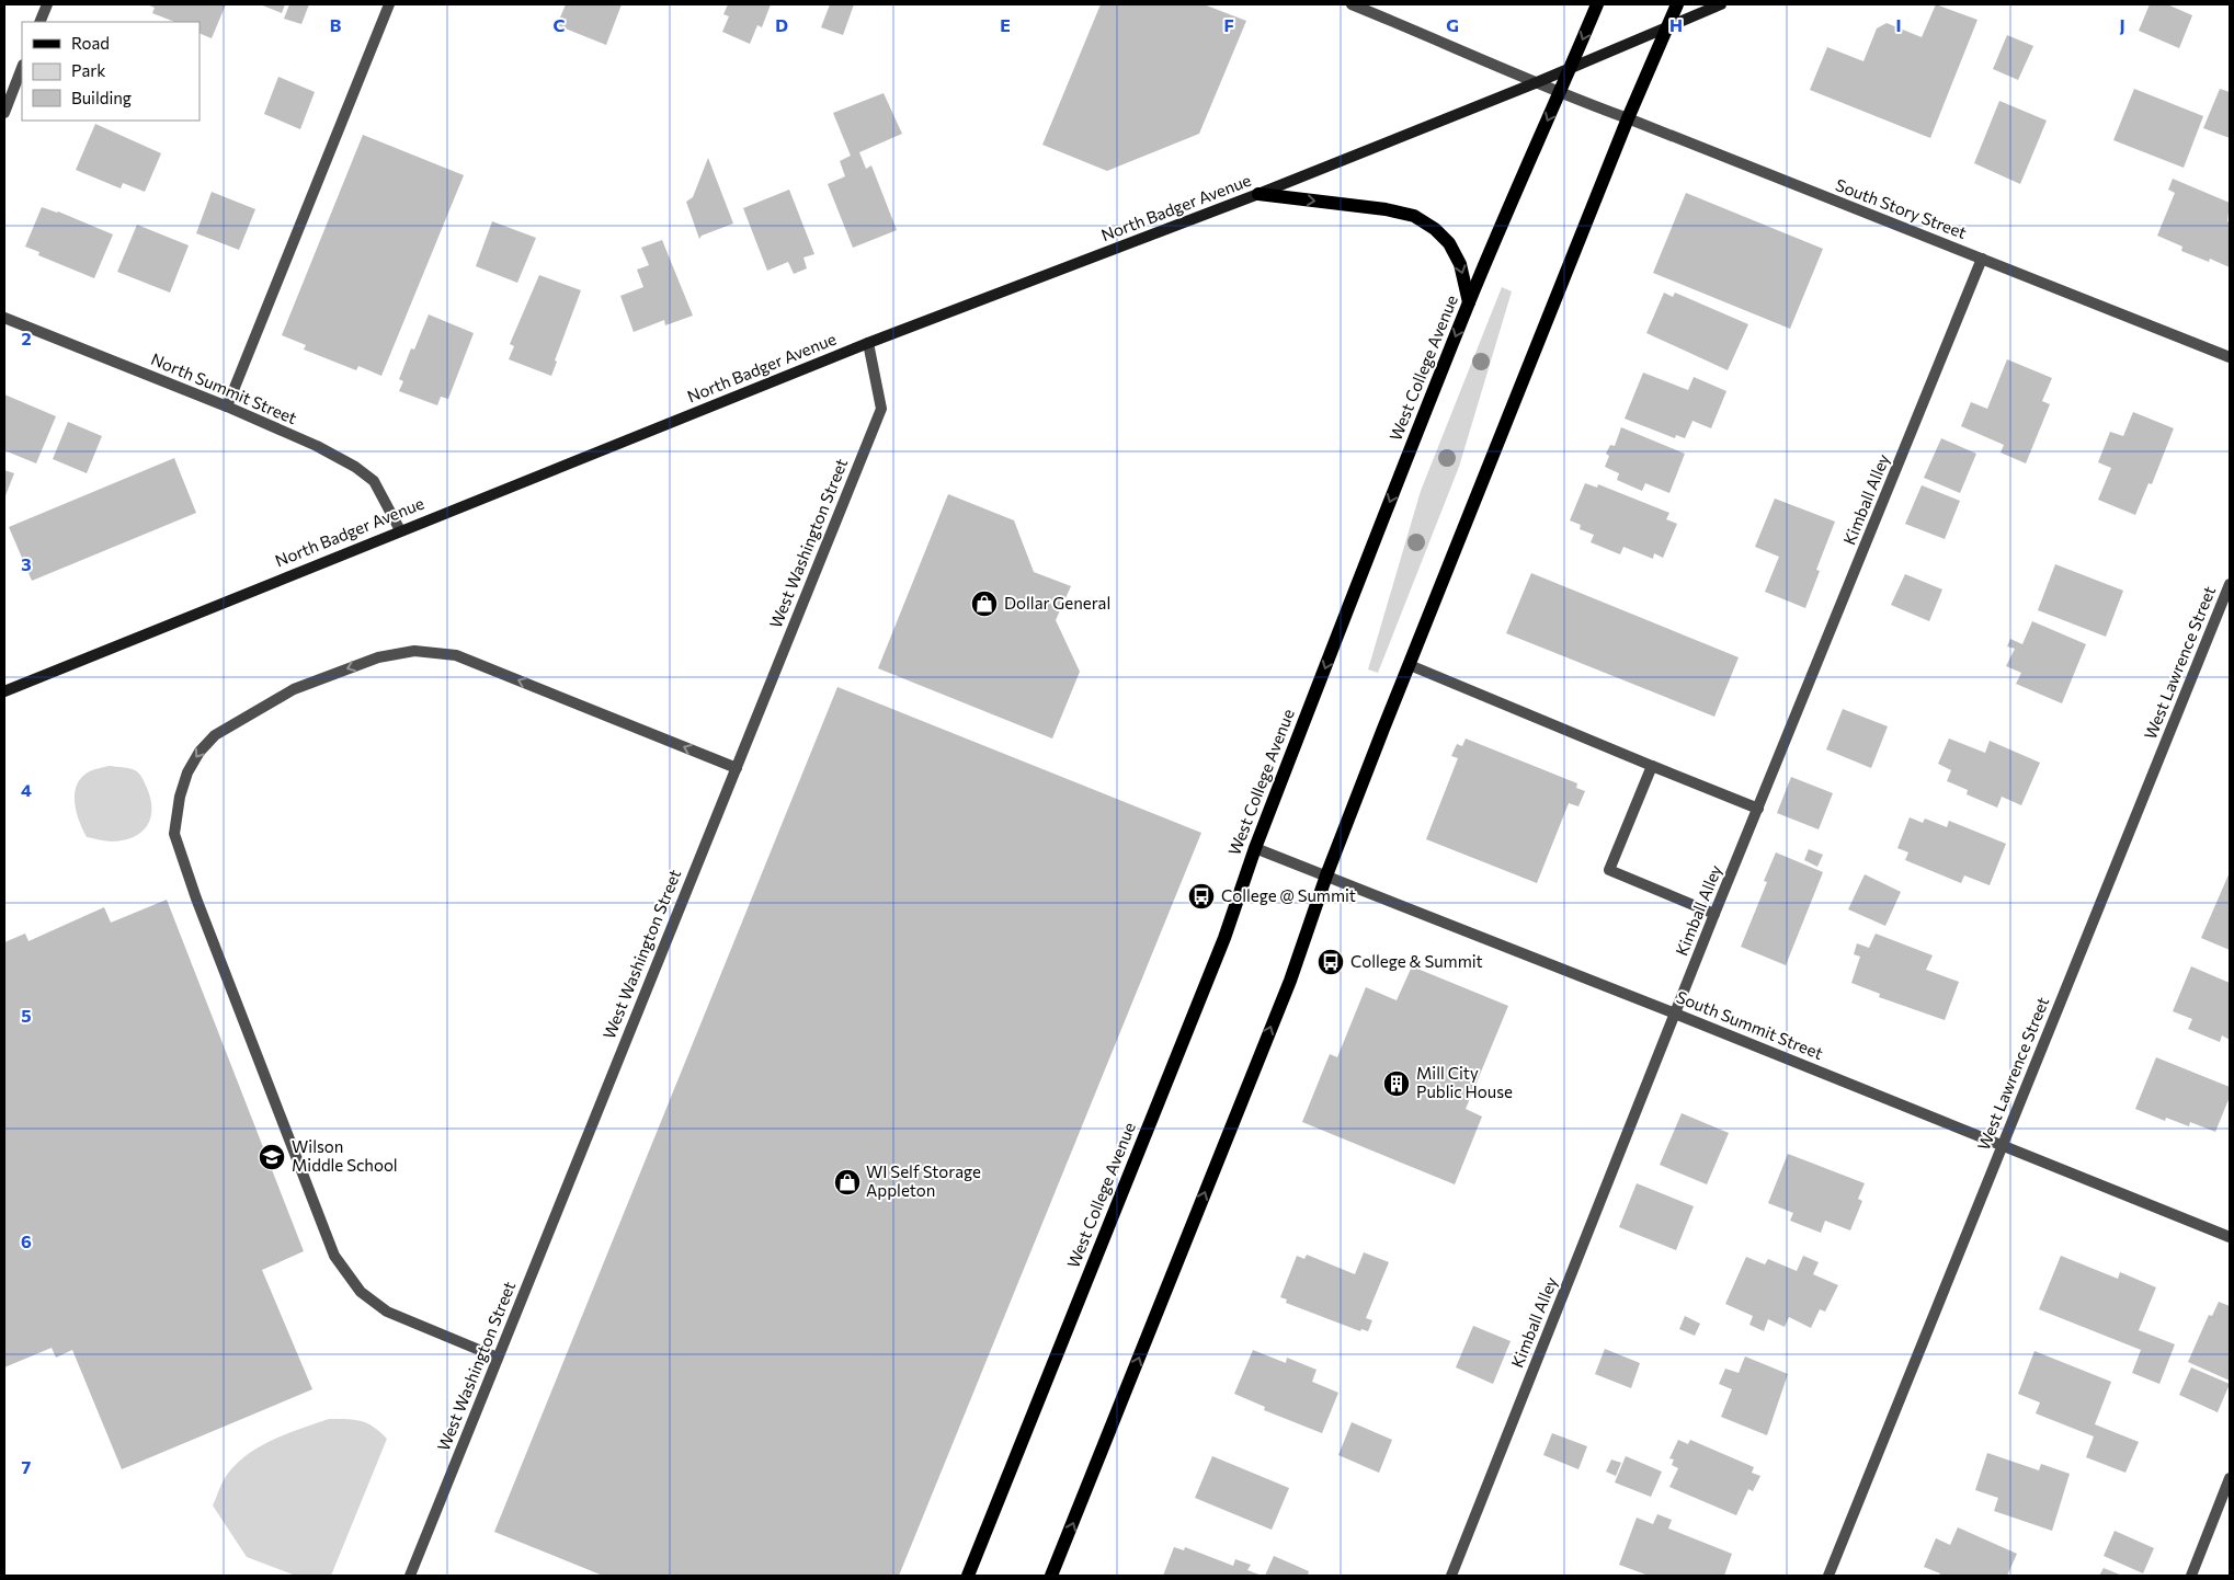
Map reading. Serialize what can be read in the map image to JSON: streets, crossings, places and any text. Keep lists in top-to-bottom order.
{
  "streets": {
    "main road": ["North Badger Avenue", "West College Avenue"],
    "street": [
      "South Story Street",
      "North Summit Street",
      "Kimball Alley",
      "West Washington Street",
      "West Lawrence Street",
      "South Summit Street"
    ]
  },
  "crossings": [
    ["North Badger Avenue", "South Story Street"],
    ["North Badger Avenue", "West College Avenue"],
    ["North Badger Avenue", "North Summit Street"],
    ["North Badger Avenue", "West Washington Street"],
    ["South Story Street", "West College Avenue"],
    ["South Story Street", "Kimball Alley"],
    ["West College Avenue", "South Summit Street"],
    ["Kimball Alley", "South Summit Street"],
    ["West Lawrence Street", "South Summit Street"]
  ],
  "places": {
    "shop": ["Dollar General", "WI Self Storage Appleton"],
    "bus stop": ["College @ Summit", "College & Summit"],
    "building": ["Mill City Public House"],
    "school or university": ["Wilson Middle School"]
  },
  "legend": ["Road", "Park", "Building"],
  "grid": {
    "columns": [
      "B",
      "C",
      "D",
      "E",
      "F",
      "G",
      "H",
      "I",
      "J"
    ],
    "rows": [
      "2",
      "3",
      "4",
      "5",
      "6",
      "7"
    ]
  }
}
